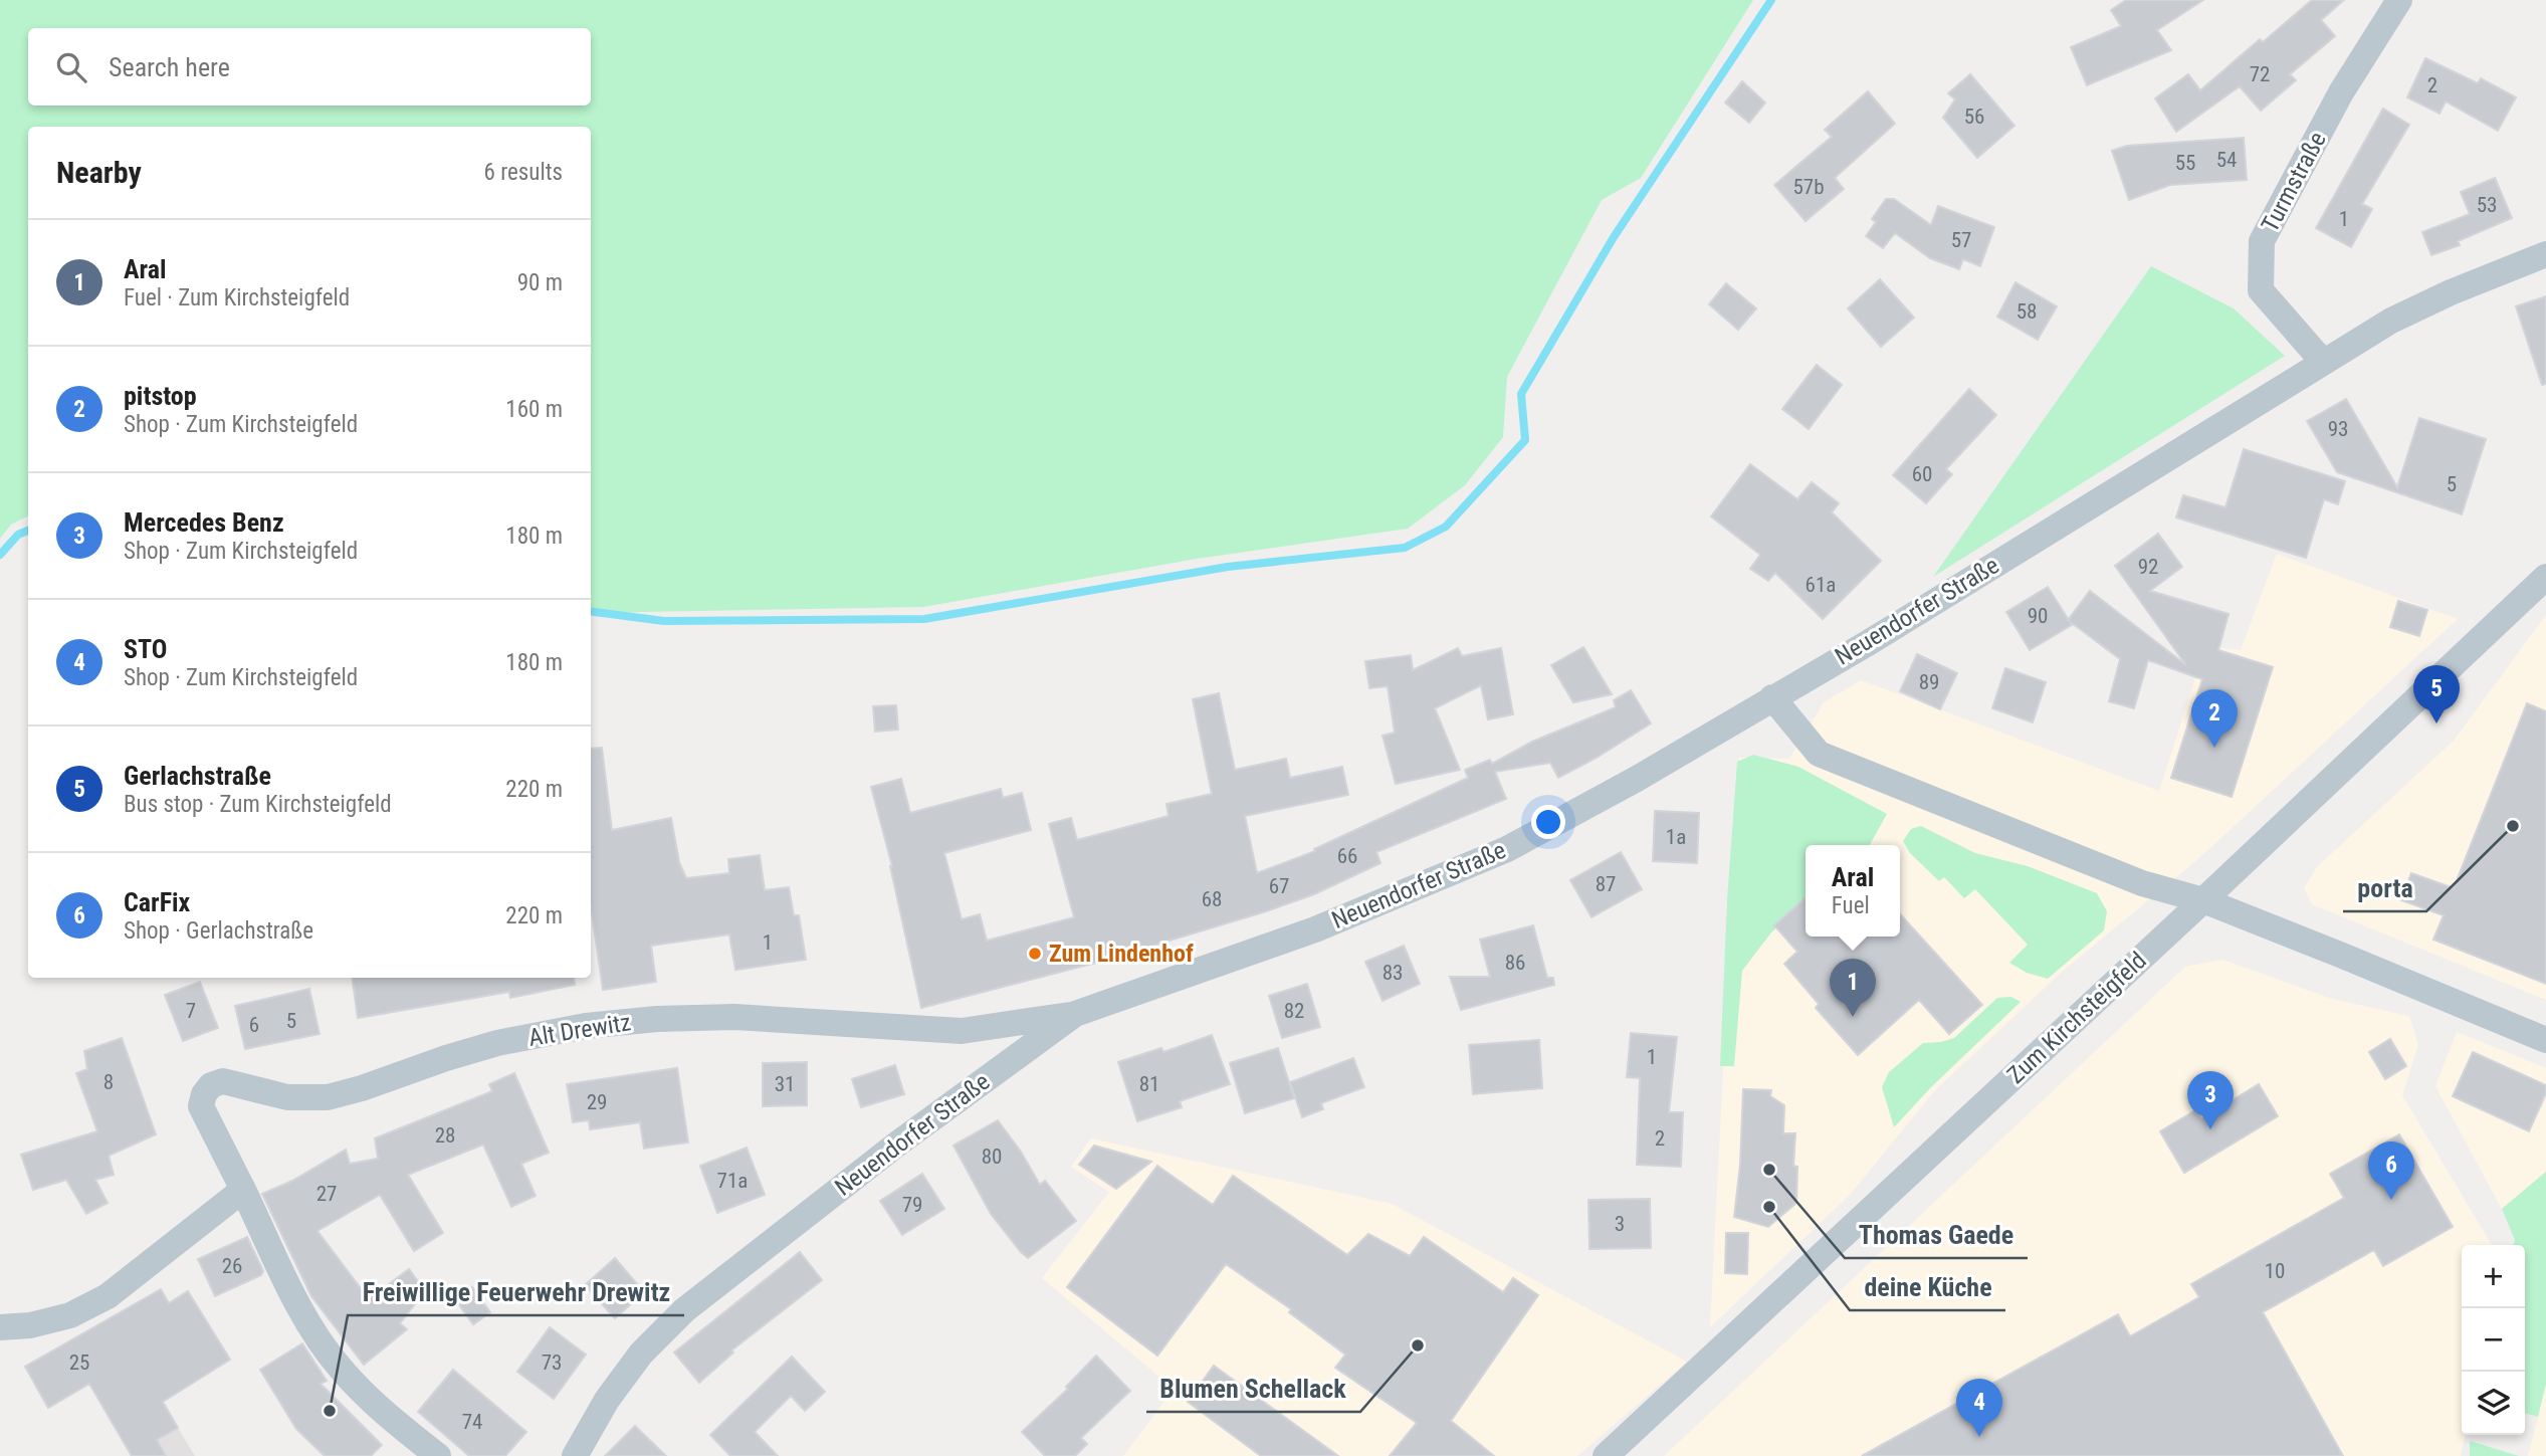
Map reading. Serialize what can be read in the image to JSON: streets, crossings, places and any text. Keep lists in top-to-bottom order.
{
  "streets": {
    "street": [
      "Turmstraße",
      "Neuendorfer Straße",
      "Zum Kirchsteigfeld",
      "Alt Drewitz"
    ]
  },
  "crossings": [
    ["Turmstraße", "Neuendorfer Straße"],
    ["Neuendorfer Straße", "Alt Drewitz"]
  ],
  "places": [
    "porta",
    "Zum Lindenhof",
    "Thomas Gaede",
    "deine Küche",
    "Blumen Schellack",
    "Freiwillige Feuerwehr Drewitz"
  ],
  "house_numbers": [
    "72",
    "2",
    "56",
    "54",
    "55",
    "57b",
    "53",
    "1",
    "57",
    "58",
    "93",
    "60",
    "5",
    "92",
    "61a",
    "90",
    "89",
    "1a",
    "66",
    "87",
    "67",
    "68",
    "1",
    "86",
    "83",
    "7",
    "82",
    "5",
    "6",
    "1",
    "8",
    "31",
    "81",
    "29",
    "28",
    "2",
    "80",
    "71a",
    "27",
    "79",
    "3",
    "26",
    "10",
    "25",
    "73",
    "74"
  ],
  "page": {
    "search": "Search here",
    "heading": ["Nearby", "6 results"],
    "list": [
      {
        "mark": "1",
        "name": "Aral",
        "note": "Fuel · Zum Kirchsteigfeld",
        "value": "90 m"
      },
      {
        "mark": "2",
        "name": "pitstop",
        "note": "Shop · Zum Kirchsteigfeld",
        "value": "160 m"
      },
      {
        "mark": "3",
        "name": "Mercedes Benz",
        "note": "Shop · Zum Kirchsteigfeld",
        "value": "180 m"
      },
      {
        "mark": "4",
        "name": "STO",
        "note": "Shop · Zum Kirchsteigfeld",
        "value": "180 m"
      },
      {
        "mark": "5",
        "name": "Gerlachstraße",
        "note": "Bus stop · Zum Kirchsteigfeld",
        "value": "220 m"
      },
      {
        "mark": "6",
        "name": "CarFix",
        "note": "Shop · Gerlachstraße",
        "value": "220 m"
      }
    ],
    "pins": [
      "5",
      "2",
      "1",
      "3",
      "6",
      "4"
    ],
    "popup": ["Aral", "Fuel"],
    "map_buttons": ["+", "−"]
  }
}
